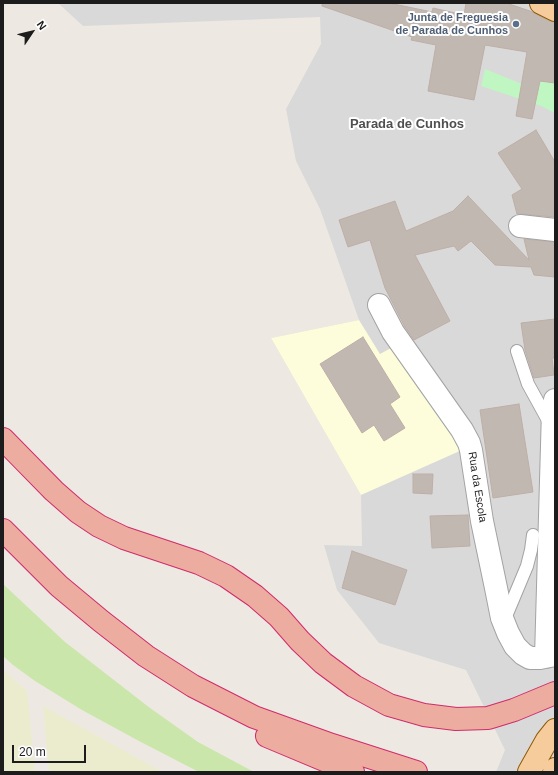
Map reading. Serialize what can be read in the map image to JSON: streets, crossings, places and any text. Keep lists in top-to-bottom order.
{
  "streets": {
    "street": ["Rua da Escola"]
  },
  "districts": ["Parada de Cunhos"],
  "places": ["Junta de Freguesia de Parada de Cunhos"],
  "scale_bar": "20 m",
  "north": "top right"
}
